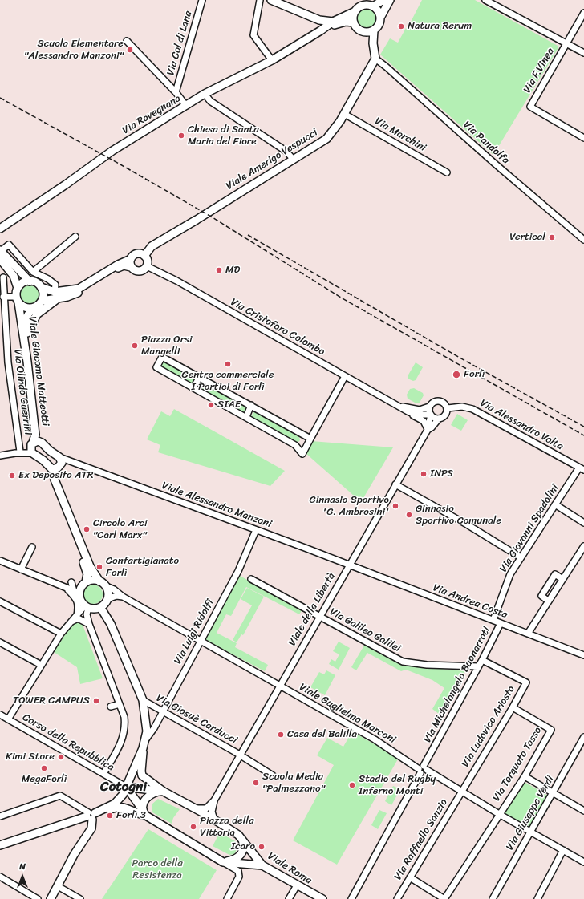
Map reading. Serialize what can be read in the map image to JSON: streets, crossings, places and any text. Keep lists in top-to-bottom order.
{
  "streets": {
    "main road": [
      "Via Ravegnana",
      "Viale Amerigo Vespucci",
      "Viale Giacomo Matteotti",
      "Viale Roma"
    ],
    "street": [
      "Via Col di Lana",
      "Via F.Vinea",
      "Via Marchini",
      "Via Pandolfa",
      "Via Cristoforo Colombo",
      "Via Olindo Guerrini",
      "Via Alessandro Volta",
      "Viale Alessandro Manzoni",
      "Via Giovanni Spadolini",
      "Via Andrea Costa",
      "Viale della Libertà",
      "Via Galileo Galilei",
      "Via Luigi Ridolfi",
      "Via Michelangelo Buonarroti",
      "Viale Guglielmo Marconi",
      "Via Giosuè Carducci",
      "Via Ludovico Ariosto",
      "Corso della Repubblica",
      "Via Torquato Tasso",
      "Via Giuseppe Verdi",
      "Via Raffaello Sanzio"
    ]
  },
  "crossings": [
    ["Via Marchini", "Viale Amerigo Vespucci"],
    ["Via Pandolfa", "Viale Amerigo Vespucci"],
    ["Viale Amerigo Vespucci", "Via Cristoforo Colombo"],
    ["Via Alessandro Volta", "Via Giovanni Spadolini"],
    ["Via Alessandro Volta", "Viale della Libertà"],
    ["Viale Alessandro Manzoni", "Via Andrea Costa"],
    ["Viale Alessandro Manzoni", "Viale della Libertà"],
    ["Viale Alessandro Manzoni", "Via Luigi Ridolfi"],
    ["Via Giovanni Spadolini", "Via Andrea Costa"],
    ["Via Andrea Costa", "Viale della Libertà"],
    ["Via Andrea Costa", "Via Michelangelo Buonarroti"],
    ["Viale della Libertà", "Via Galileo Galilei"],
    ["Viale della Libertà", "Viale Guglielmo Marconi"],
    ["Viale della Libertà", "Via Giosuè Carducci"],
    ["Viale della Libertà", "Viale Roma"],
    ["Via Galileo Galilei", "Via Michelangelo Buonarroti"],
    ["Via Luigi Ridolfi", "Viale Guglielmo Marconi"],
    ["Via Luigi Ridolfi", "Via Giosuè Carducci"],
    ["Via Michelangelo Buonarroti", "Viale Guglielmo Marconi"],
    ["Via Michelangelo Buonarroti", "Via Ludovico Ariosto"],
    ["Viale Guglielmo Marconi", "Via Ludovico Ariosto"],
    ["Viale Guglielmo Marconi", "Via Torquato Tasso"],
    ["Viale Guglielmo Marconi", "Via Giuseppe Verdi"],
    ["Viale Guglielmo Marconi", "Via Raffaello Sanzio"],
    ["Via Ludovico Ariosto", "Via Torquato Tasso"],
    ["Via Ludovico Ariosto", "Via Raffaello Sanzio"]
  ],
  "districts": ["Cotogni"],
  "parks": ["Parco della Resistenza"],
  "places": [
    "Natura Rerum",
    "Scuola Elementare \"Alessandro Manzoni\"",
    "Chiesa di Santa Maria del Fiore",
    "Vertical",
    "MD",
    "Piazza Orsi Mangelli",
    "Centro commerciale I Portici di Forlì",
    "Forlì",
    "SIAE",
    "INPS",
    "Ex Deposito ATR",
    "Ginnasio Sportivo 'G. Ambrosini'",
    "Ginnasio Sportivo Comunale",
    "Circolo Arci \"Carl Marx\"",
    "Confartigianato Forlì",
    "TOWER CAMPUS",
    "Casa del Balilla",
    "Kimi Store",
    "MegaForlì",
    "Scuola Media \"Palmezzano\"",
    "Stadio del Rugby Inferno Monti",
    "Forlì 3",
    "Piazza della Vittoria",
    "Icaro"
  ],
  "north": "top"
}
